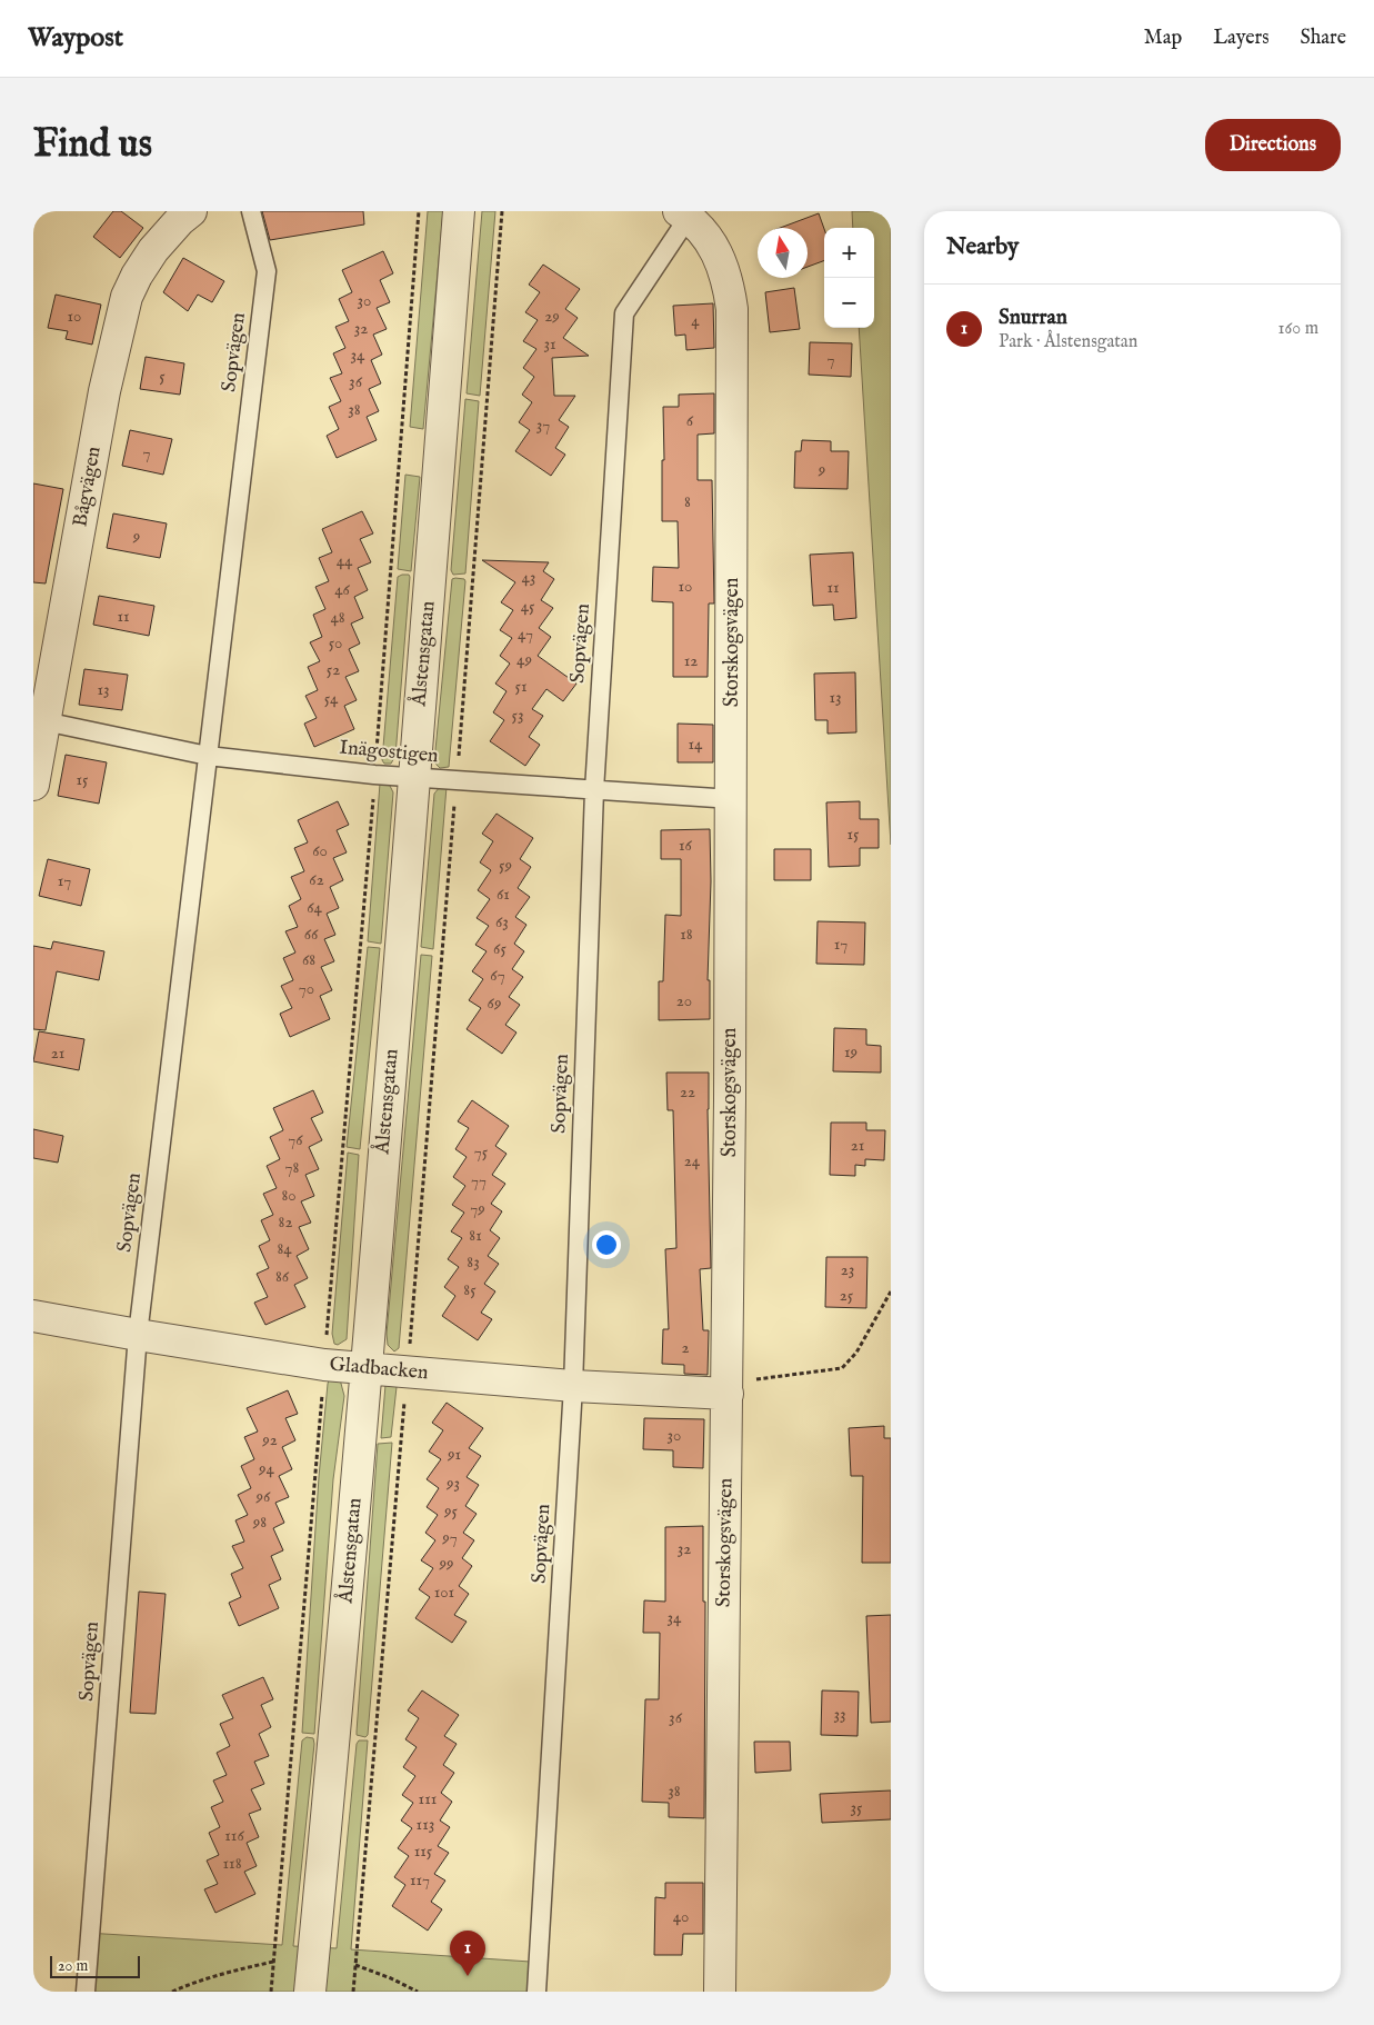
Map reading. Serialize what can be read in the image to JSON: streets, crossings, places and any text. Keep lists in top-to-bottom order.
{
  "streets": {
    "street": [
      "Bågvägen",
      "Storskogsvägen",
      "Ålstensgatan",
      "Gladbacken"
    ],
    "lane": ["Sopvägen", "Inägostigen"]
  },
  "crossings": [
    ["Sopvägen", "Storskogsvägen"],
    ["Sopvägen", "Inägostigen"],
    ["Sopvägen", "Gladbacken"],
    ["Bågvägen", "Inägostigen"],
    ["Storskogsvägen", "Inägostigen"],
    ["Storskogsvägen", "Gladbacken"],
    ["Ålstensgatan", "Inägostigen"],
    ["Ålstensgatan", "Gladbacken"]
  ],
  "house_numbers": [
    "30",
    "10",
    "29",
    "4",
    "32",
    "31",
    "34",
    "7",
    "5",
    "36",
    "38",
    "6",
    "37",
    "7",
    "9",
    "8",
    "9",
    "44",
    "43",
    "10",
    "11",
    "46",
    "45",
    "11",
    "48",
    "47",
    "50",
    "49",
    "12",
    "52",
    "51",
    "13",
    "13",
    "54",
    "53",
    "14",
    "15",
    "15",
    "16",
    "60",
    "59",
    "62",
    "17",
    "61",
    "64",
    "63",
    "66",
    "18",
    "17",
    "65",
    "68",
    "67",
    "70",
    "20",
    "69",
    "19",
    "21",
    "22",
    "76",
    "21",
    "75",
    "24",
    "78",
    "77",
    "80",
    "79",
    "82",
    "81",
    "84",
    "83",
    "23",
    "86",
    "85",
    "25",
    "2",
    "30",
    "92",
    "91",
    "94",
    "93",
    "96",
    "95",
    "98",
    "97",
    "32",
    "99",
    "101",
    "34",
    "33",
    "36",
    "38",
    "111",
    "35",
    "113",
    "116",
    "115",
    "118",
    "117",
    "40"
  ],
  "scale_bar": "20 m",
  "north": "top",
  "page": {
    "header": "Waypost",
    "nav": ["Map", "Layers", "Share"],
    "buttons": "Directions",
    "title": "Find us",
    "heading": "Nearby",
    "map_buttons": ["+", "−"],
    "list": [
      {
        "mark": "1",
        "name": "Snurran",
        "note": "Park · Ålstensgatan",
        "value": "160 m"
      }
    ],
    "pins": "1",
    "scale": "20 m"
  }
}
